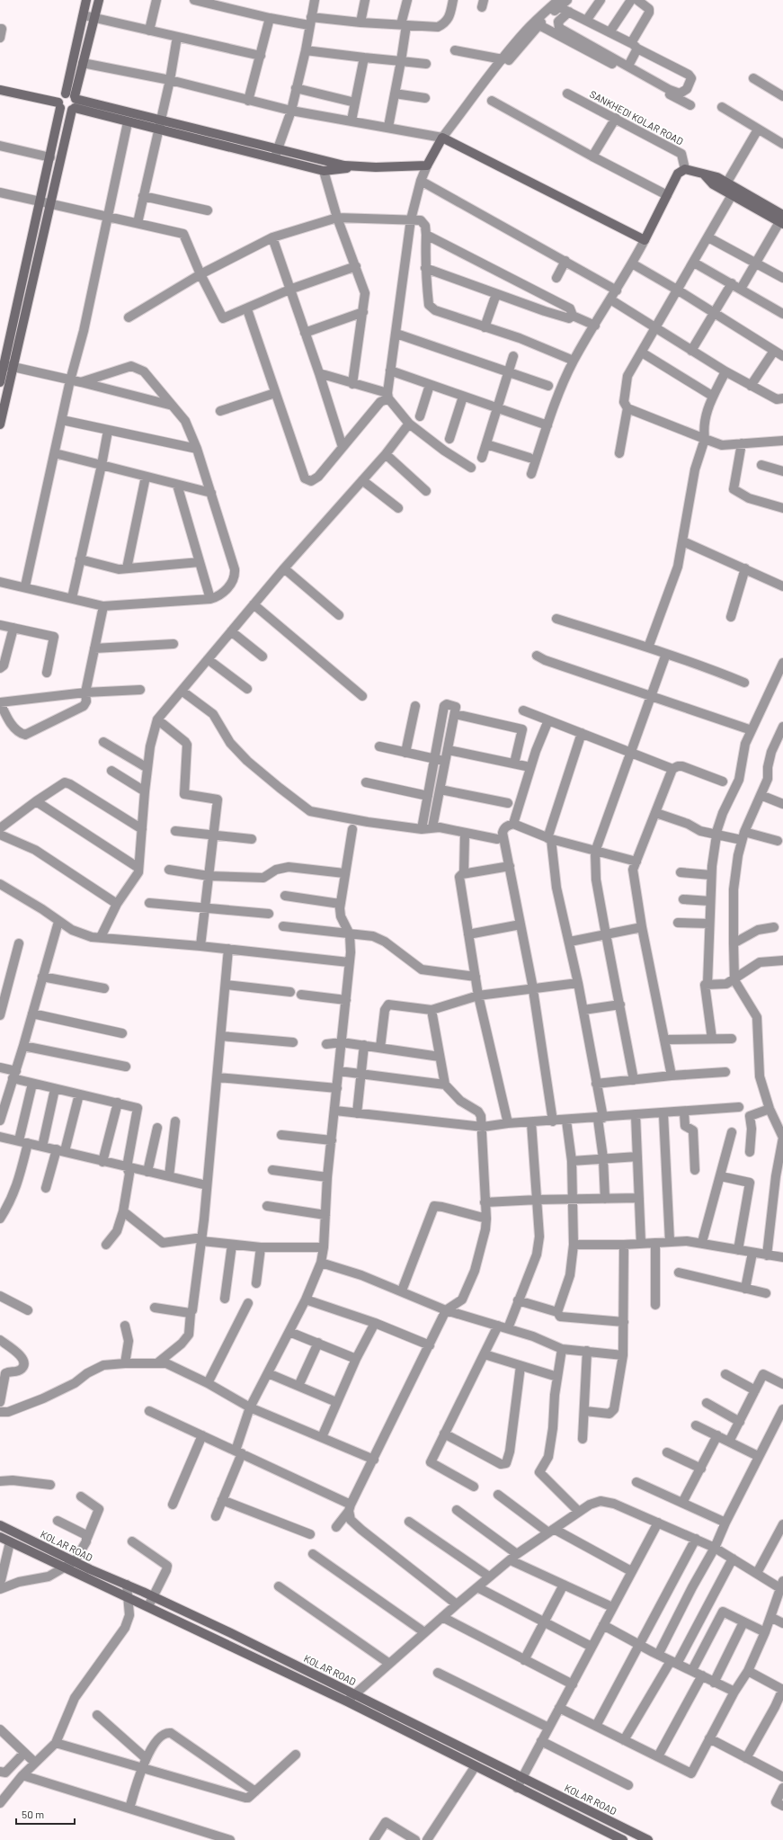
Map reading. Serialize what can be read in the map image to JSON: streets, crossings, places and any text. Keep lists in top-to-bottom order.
{
  "streets": {
    "street": ["SANKHEDI KOLAR ROAD", "KOLAR ROAD"]
  },
  "scale_bar": "50 m"
}
